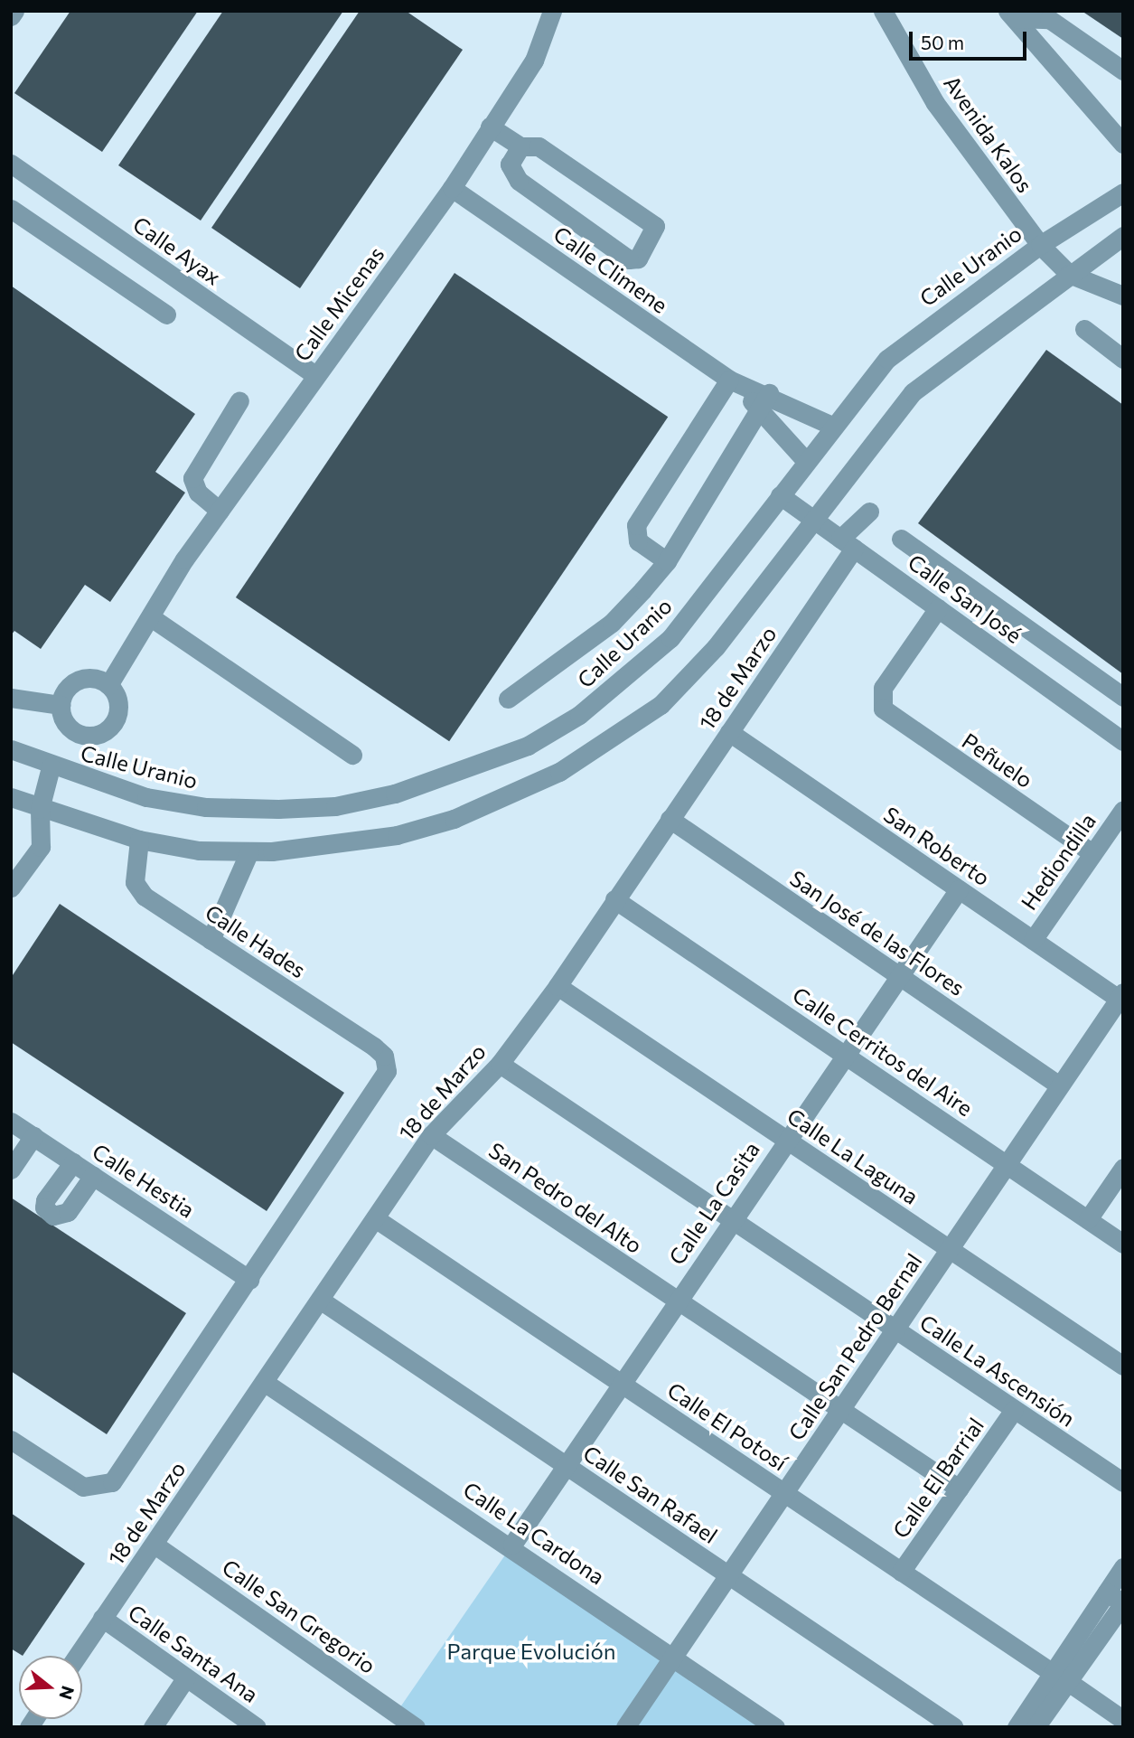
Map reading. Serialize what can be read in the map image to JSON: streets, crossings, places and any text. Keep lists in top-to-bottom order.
{
  "streets": {
    "street": [
      "Avenida Kalos",
      "Calle Ayax",
      "Calle Uranio",
      "Calle Climene",
      "Calle Micenas",
      "Calle San José",
      "18 de Marzo",
      "Peñuelo",
      "San Roberto",
      "Hediondilla",
      "San José de las Flores",
      "Calle Hades",
      "Calle Cerritos del Aire",
      "Calle La Laguna",
      "Calle Hestia",
      "San Pedro del Alto",
      "Calle La Casita",
      "Calle San Pedro Bernal",
      "Calle La Ascensión",
      "Calle El Potosí",
      "Calle El Barrial",
      "Calle San Rafael",
      "Calle La Cardona",
      "Calle San Gregorio",
      "Calle Santa Ana"
    ]
  },
  "crossings": [
    ["Avenida Kalos", "Calle Uranio"],
    ["Calle Ayax", "Calle Micenas"],
    ["Calle Uranio", "Calle Climene"],
    ["Calle Uranio", "Calle San José"],
    ["Calle Climene", "Calle Micenas"],
    ["Calle San José", "18 de Marzo"],
    ["Calle San José", "Peñuelo"],
    ["18 de Marzo", "San Roberto"],
    ["18 de Marzo", "San José de las Flores"],
    ["18 de Marzo", "Calle Cerritos del Aire"],
    ["18 de Marzo", "Calle La Laguna"],
    ["18 de Marzo", "San Pedro del Alto"],
    ["18 de Marzo", "Calle La Ascensión"],
    ["18 de Marzo", "Calle El Potosí"],
    ["18 de Marzo", "Calle San Rafael"],
    ["18 de Marzo", "Calle La Cardona"],
    ["18 de Marzo", "Calle San Gregorio"],
    ["18 de Marzo", "Calle Santa Ana"],
    ["Peñuelo", "Hediondilla"],
    ["San Roberto", "Hediondilla"],
    ["San Roberto", "Calle La Casita"],
    ["San Roberto", "Calle San Pedro Bernal"],
    ["San José de las Flores", "Calle La Casita"],
    ["San José de las Flores", "Calle San Pedro Bernal"],
    ["Calle Hades", "Calle Hestia"],
    ["Calle Cerritos del Aire", "Calle La Casita"],
    ["Calle Cerritos del Aire", "Calle San Pedro Bernal"],
    ["Calle La Laguna", "Calle La Casita"],
    ["Calle La Laguna", "Calle San Pedro Bernal"],
    ["San Pedro del Alto", "Calle La Casita"],
    ["San Pedro del Alto", "Calle San Pedro Bernal"],
    ["San Pedro del Alto", "Calle El Barrial"],
    ["Calle La Casita", "Calle La Ascensión"],
    ["Calle La Casita", "Calle El Potosí"],
    ["Calle La Casita", "Calle San Rafael"],
    ["Calle La Casita", "Calle La Cardona"],
    ["Calle San Pedro Bernal", "Calle La Ascensión"],
    ["Calle San Pedro Bernal", "Calle El Potosí"],
    ["Calle San Pedro Bernal", "Calle San Rafael"],
    ["Calle San Pedro Bernal", "Calle La Cardona"],
    ["Calle La Ascensión", "Calle El Barrial"],
    ["Calle El Potosí", "Calle El Barrial"]
  ],
  "parks": ["Parque Evolución"],
  "scale_bar": "50 m",
  "north": "right"
}
